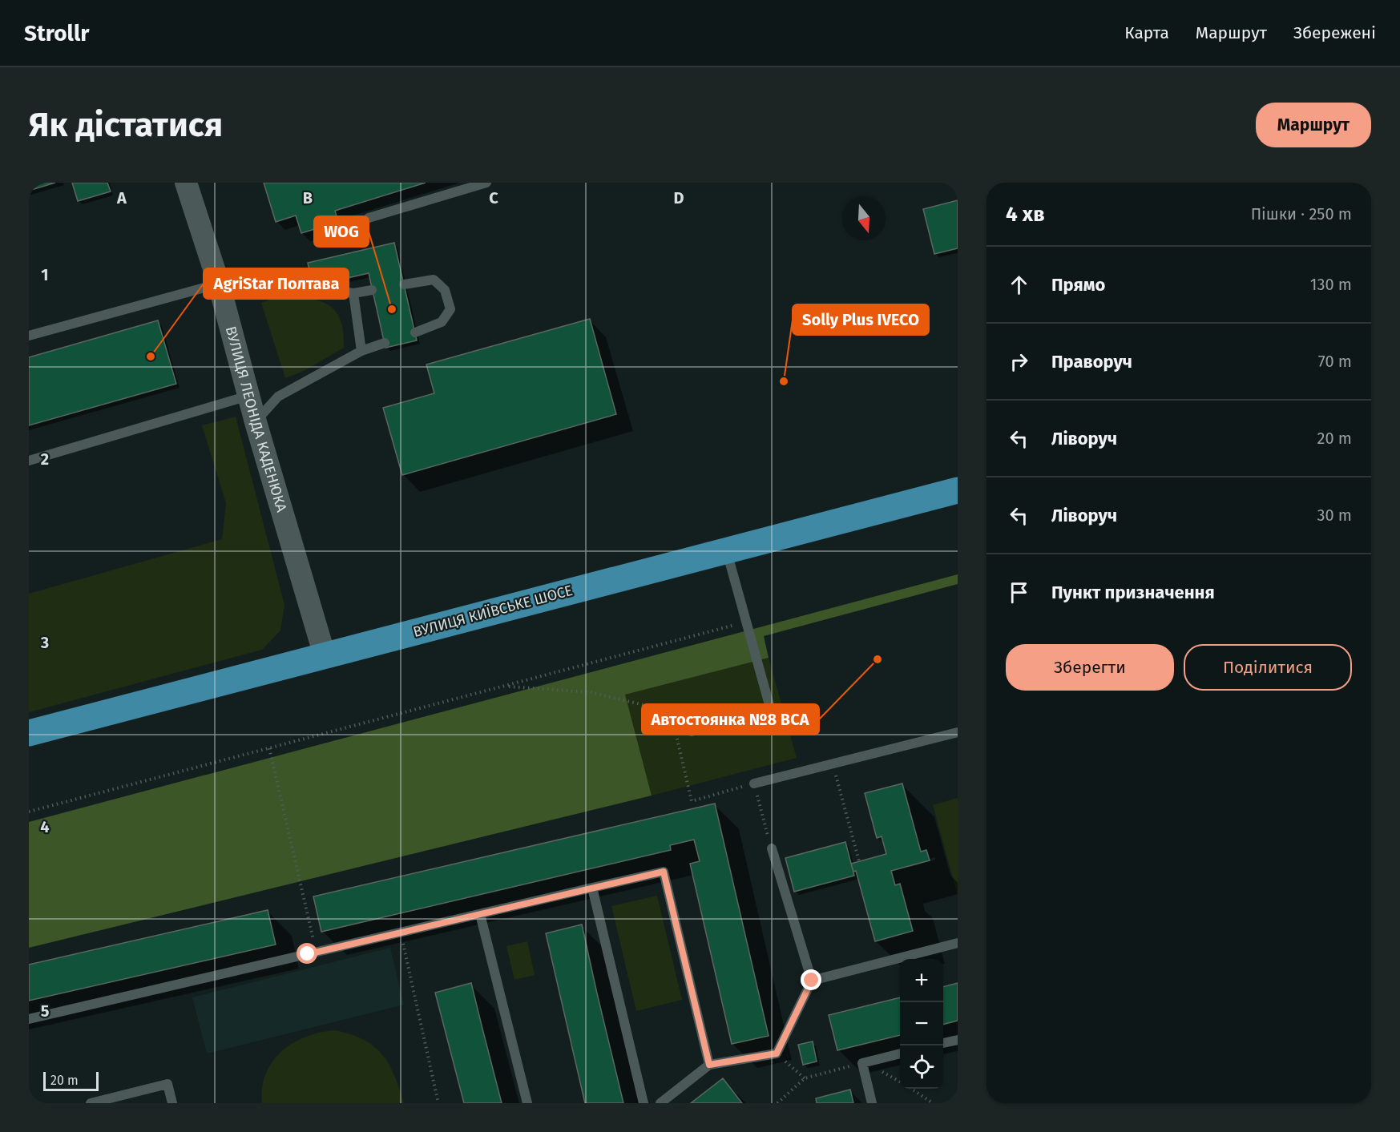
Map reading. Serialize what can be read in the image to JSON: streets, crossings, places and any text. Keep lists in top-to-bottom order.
{
  "streets": {
    "highway": ["ВУЛИЦЯ КИЇВСЬКЕ ШОСЕ"],
    "street": ["ВУЛИЦЯ ЛЕОНІДА КАДЕНЮКА"]
  },
  "crossings": [
    ["ВУЛИЦЯ ЛЕОНІДА КАДЕНЮКА", "ВУЛИЦЯ КИЇВСЬКЕ ШОСЕ"]
  ],
  "places": [
    "WOG",
    "AgriStar Полтава",
    "Solly Plus IVECO",
    "Автостоянка №8 ВСА"
  ],
  "scale_bar": "20 m",
  "north": "bottom",
  "page": {
    "header": "Strollr",
    "nav": ["Карта", "Маршрут", "Збережені"],
    "buttons": [
      "Маршрут",
      ["Зберегти", "Поділитися"]
    ],
    "title": "Як дістатися",
    "heading": ["4 хв", "Пішки · 250 m"],
    "list": [
      ["Прямо", "130 m"],
      ["Праворуч", "70 m"],
      ["Ліворуч", "20 m"],
      ["Ліворуч", "30 m"],
      "Пункт призначення"
    ],
    "map_buttons": ["+", "−"],
    "scale": "20 m"
  },
  "grid": {
    "columns": [
      "A",
      "B",
      "C",
      "D"
    ],
    "rows": [
      "1",
      "2",
      "3",
      "4",
      "5"
    ]
  }
}
